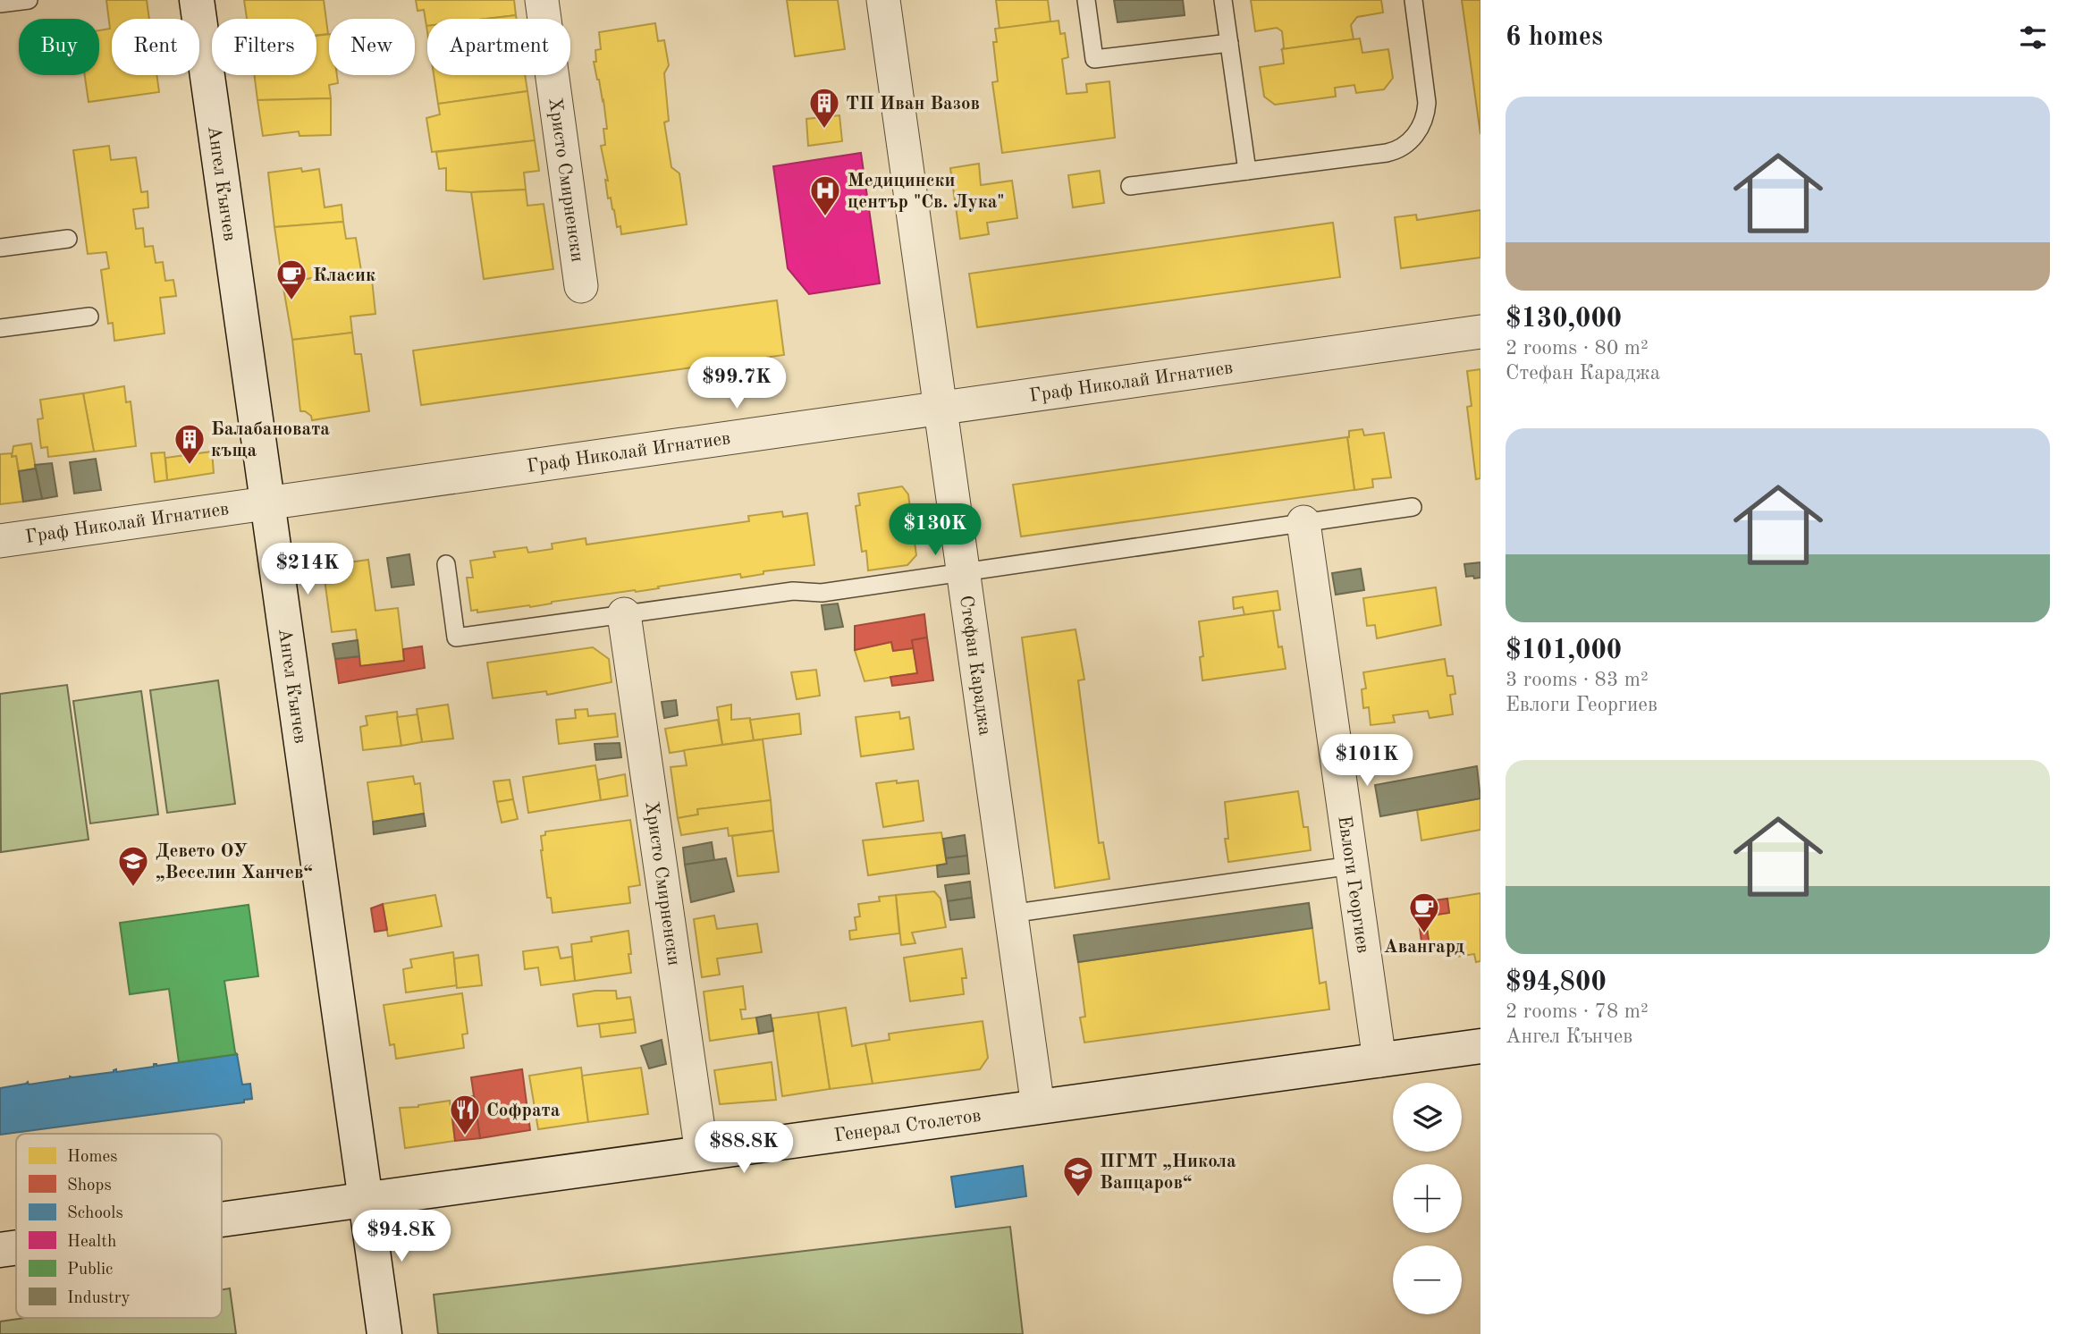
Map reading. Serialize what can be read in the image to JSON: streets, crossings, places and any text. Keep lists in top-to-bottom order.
{
  "streets": {
    "street": [
      "Христо Смирненски",
      "Ангел Кънчев",
      "Граф Николай Игнатиев",
      "Стефан Караджа",
      "Евлоги Георгиев",
      "Генерал Столетов"
    ]
  },
  "crossings": [
    ["Христо Смирненски", "Генерал Столетов"],
    ["Ангел Кънчев", "Граф Николай Игнатиев"],
    ["Ангел Кънчев", "Генерал Столетов"],
    ["Граф Николай Игнатиев", "Стефан Караджа"],
    ["Стефан Караджа", "Генерал Столетов"],
    ["Евлоги Георгиев", "Генерал Столетов"]
  ],
  "places": {
    "building": ["ТП Иван Вазов", "Балабановата къща"],
    "hospital": ["Медицински център \"Св. Лука\""],
    "cafe": ["Класик", "Авангард"],
    "school or university": ["Девето ОУ „Веселин Ханчев“", "ПГМТ „Никола Вапцаров“"],
    "restaurant": ["Софрата"]
  },
  "legend": [
    "Homes",
    "Shops",
    "Schools",
    "Health",
    "Public",
    "Industry"
  ],
  "page": {
    "heading": "6 homes",
    "chip": [
      "Buy",
      "Rent",
      "Filters",
      "New",
      "Apartment"
    ],
    "list": [
      {
        "name": "$130,000",
        "note": "2 rooms · 80 m² · Стефан Караджа"
      },
      {
        "name": "$101,000",
        "note": "3 rooms · 83 m² · Евлоги Георгиев"
      },
      {
        "name": "$94,800",
        "note": "2 rooms · 78 m² · Ангел Кънчев"
      }
    ],
    "price": [
      "$99.7K",
      "$130K",
      "$214K",
      "$101K",
      "$88.8K",
      "$94.8K"
    ],
    "map_buttons": ["+", "−"]
  }
}
